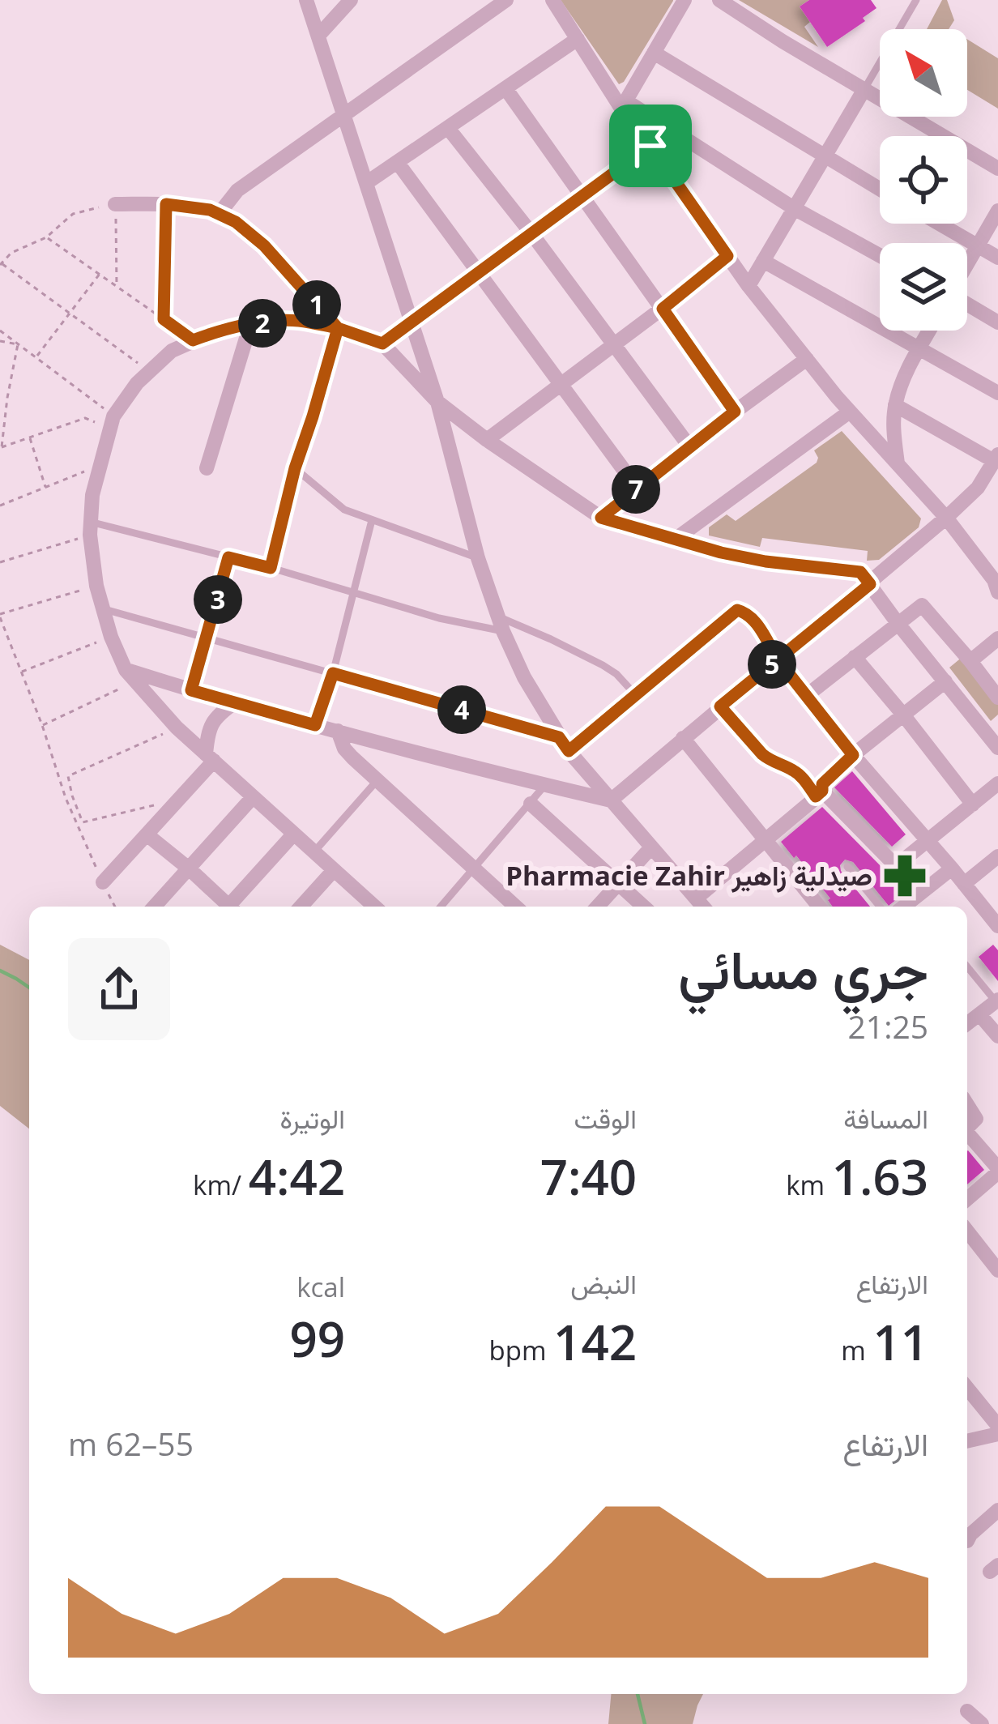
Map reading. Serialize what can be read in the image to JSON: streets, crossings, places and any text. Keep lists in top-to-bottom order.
{
  "places": {
    "pharmacy": ["Pharmacie Zahir صيدلية زاهير"]
  },
  "north": "top left",
  "page": {
    "pins": [
      "1",
      "2",
      "7",
      "3",
      "5",
      "4"
    ],
    "heading": ["جري مسائي", "21:25"],
    "stats": [
      ["المسافة", "1.63 km"],
      ["الوقت", "7:40"],
      ["الوتيرة", "4:42 /km"],
      ["الارتفاع", "11 m"],
      ["النبض", "142 bpm"],
      ["kcal", "99"]
    ],
    "chart": ["الارتفاع", "55–62 m"]
  }
}
